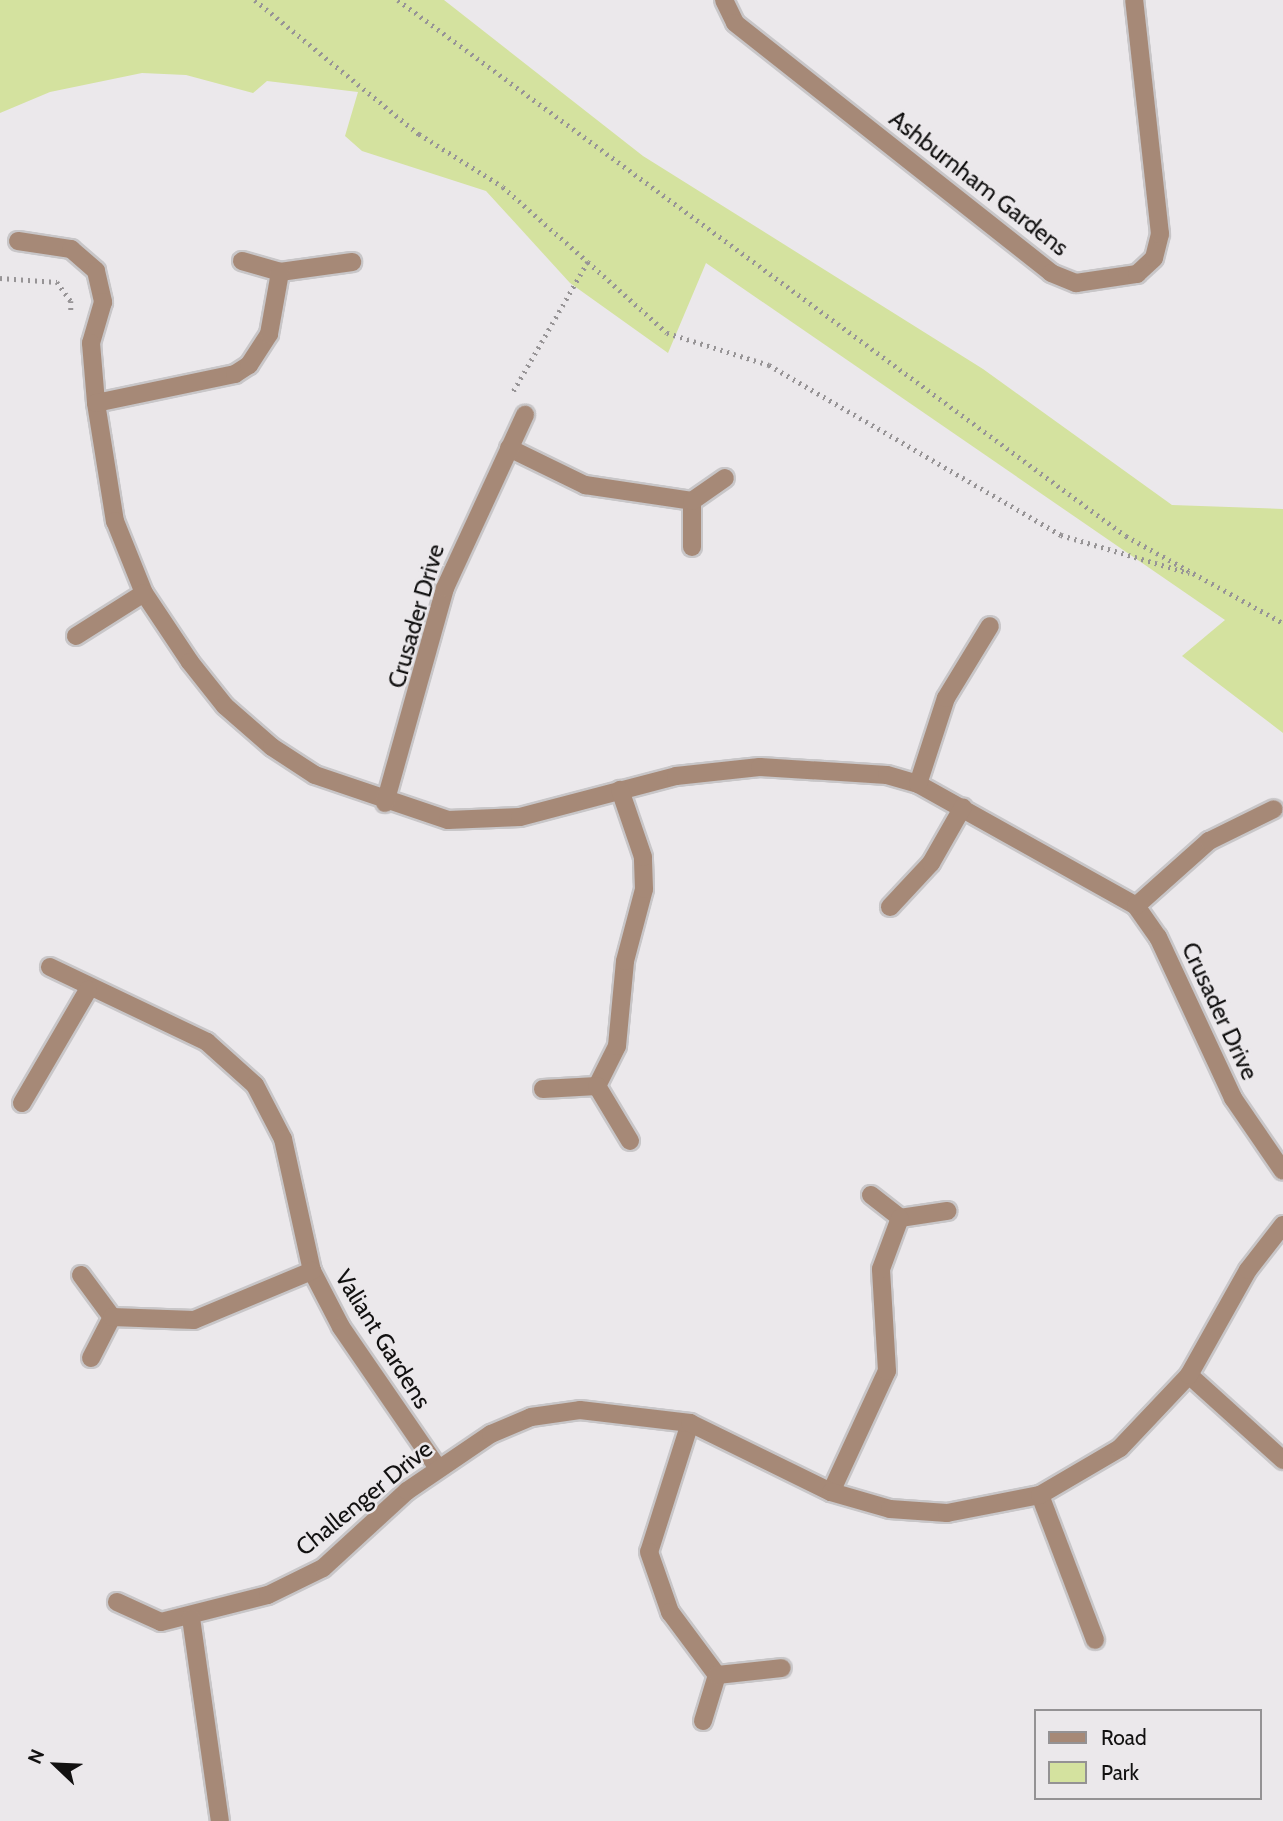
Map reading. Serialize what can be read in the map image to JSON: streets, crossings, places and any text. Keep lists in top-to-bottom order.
{
  "streets": {
    "street": [
      "Ashburnham Gardens",
      "Crusader Drive",
      "Valiant Gardens",
      "Challenger Drive"
    ]
  },
  "crossings": [
    ["Valiant Gardens", "Challenger Drive"]
  ],
  "legend": ["Road", "Park"],
  "north": "top left"
}
